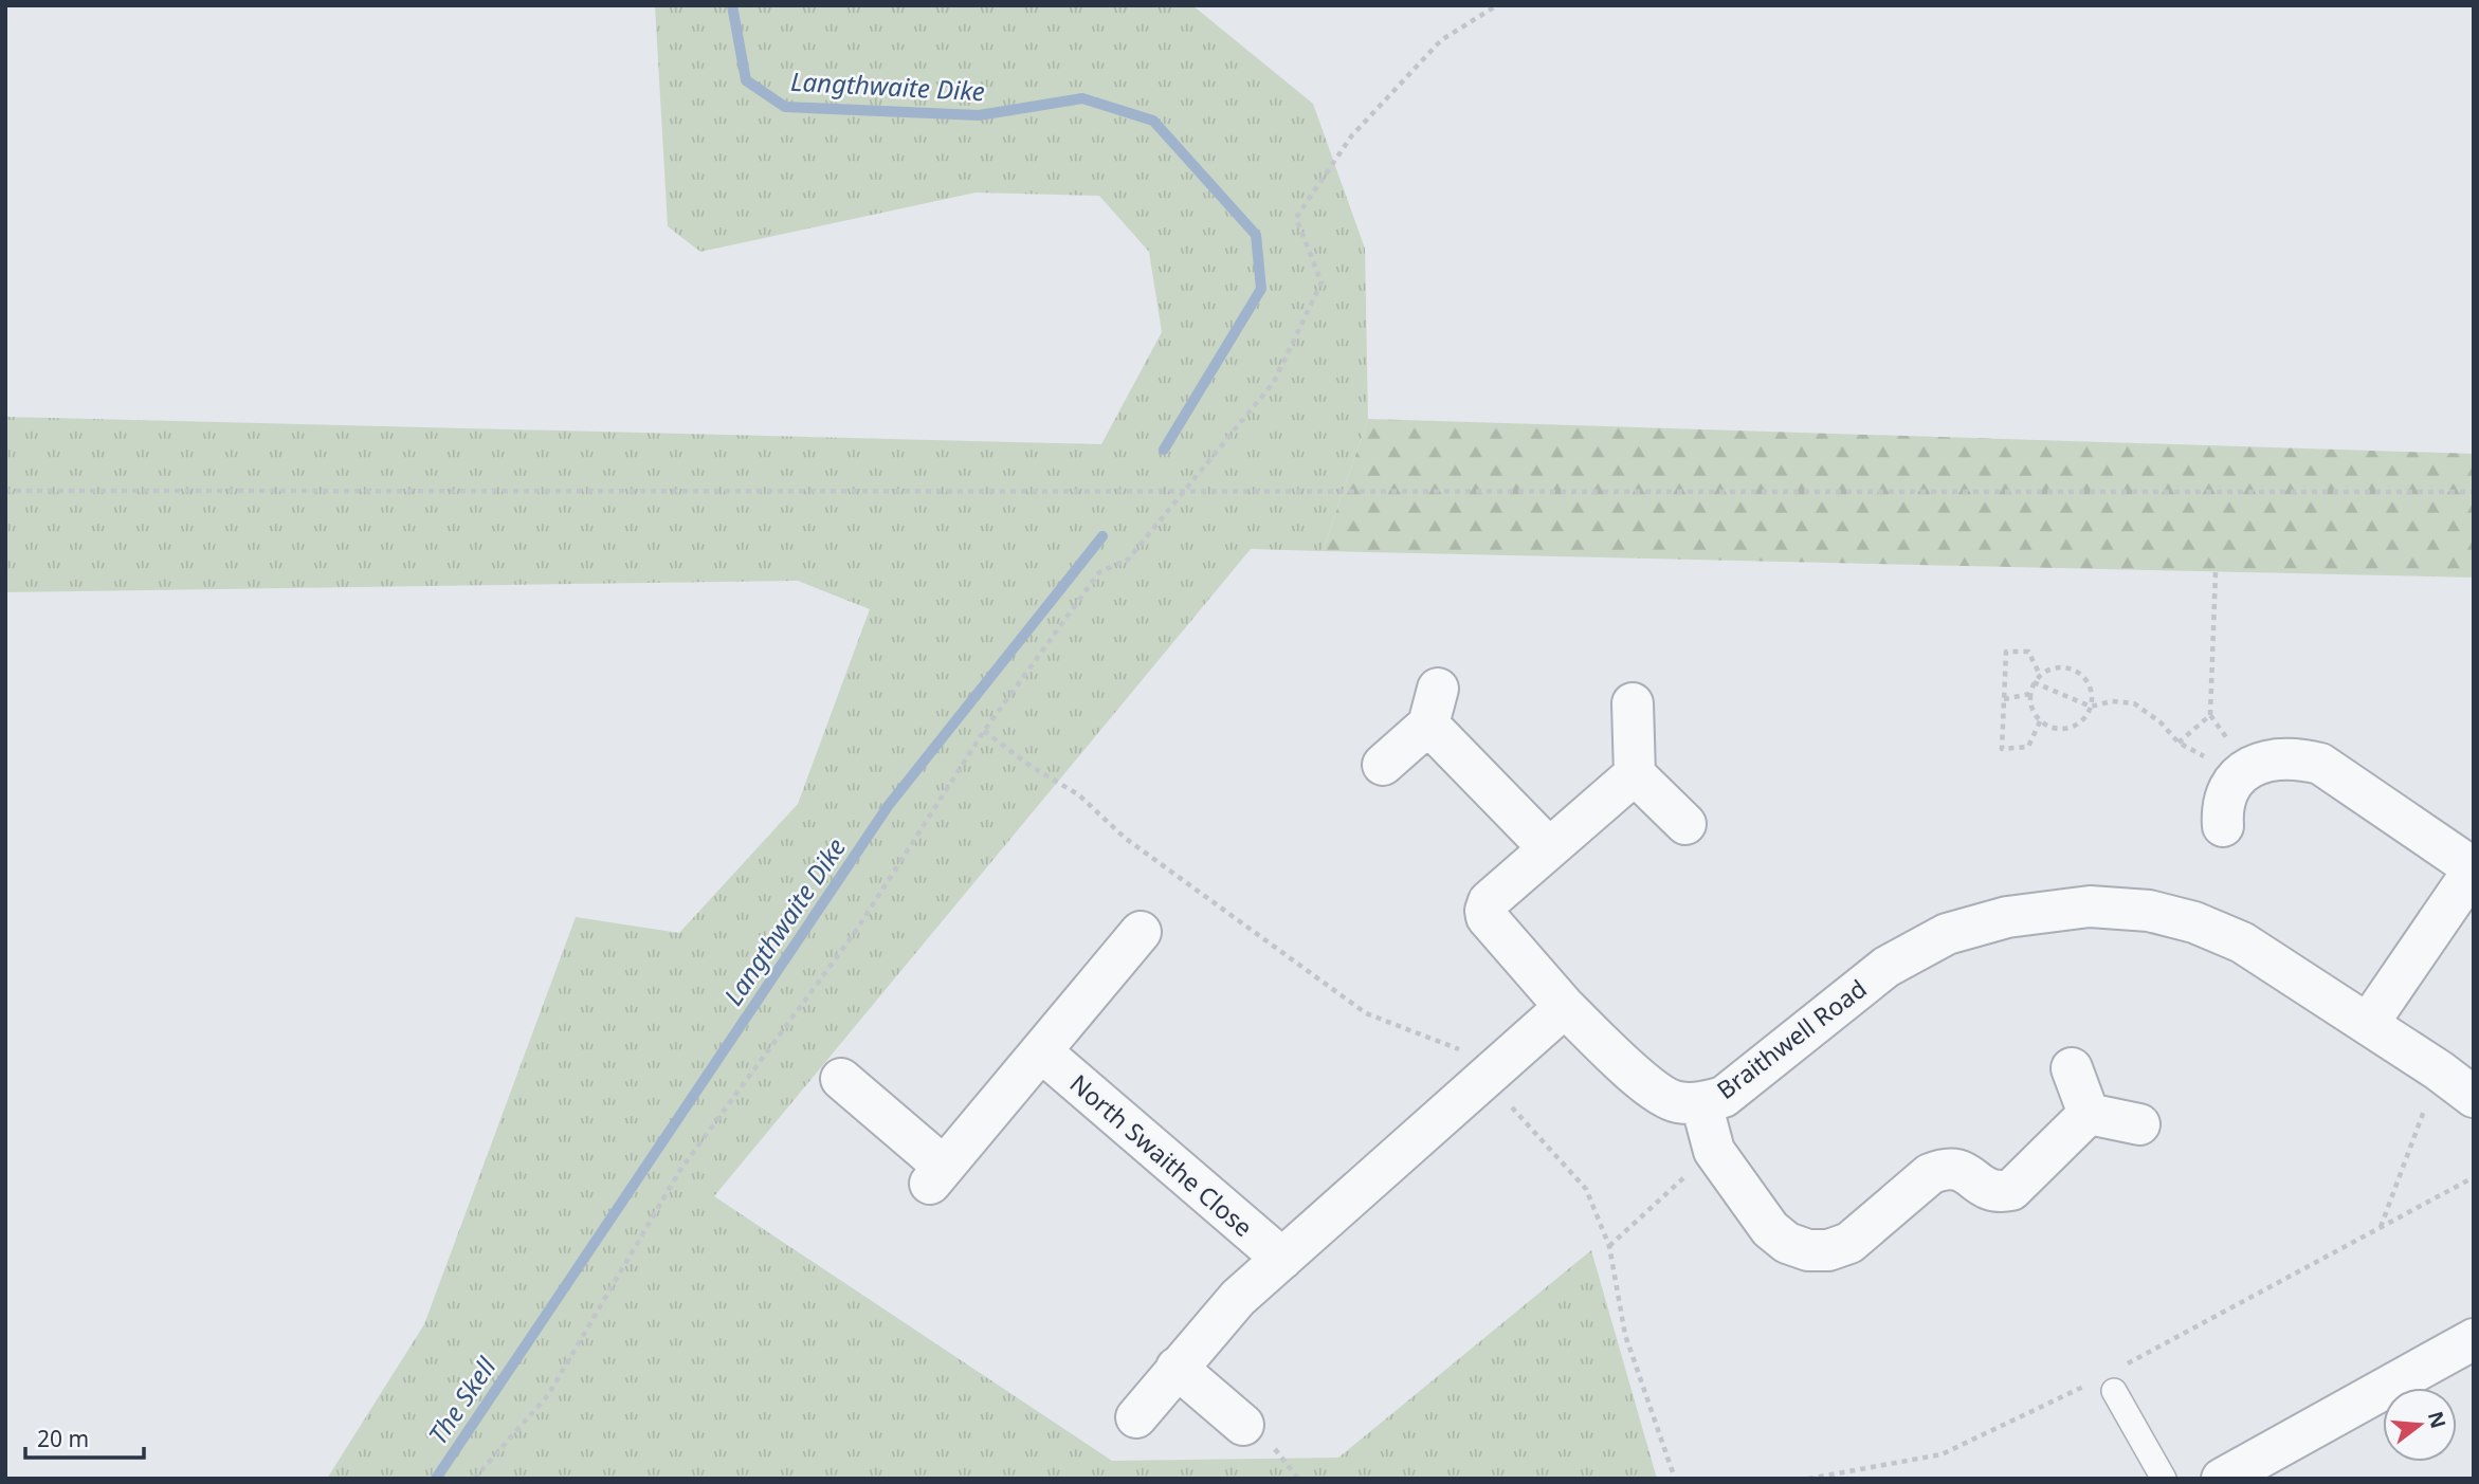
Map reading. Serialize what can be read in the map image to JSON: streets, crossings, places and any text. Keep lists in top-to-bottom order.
{
  "streets": {
    "street": ["Braithwell Road", "North Swaithe Close"]
  },
  "water": ["Langthwaite Dike", "The Skell"],
  "scale_bar": "20 m",
  "north": "right"
}
